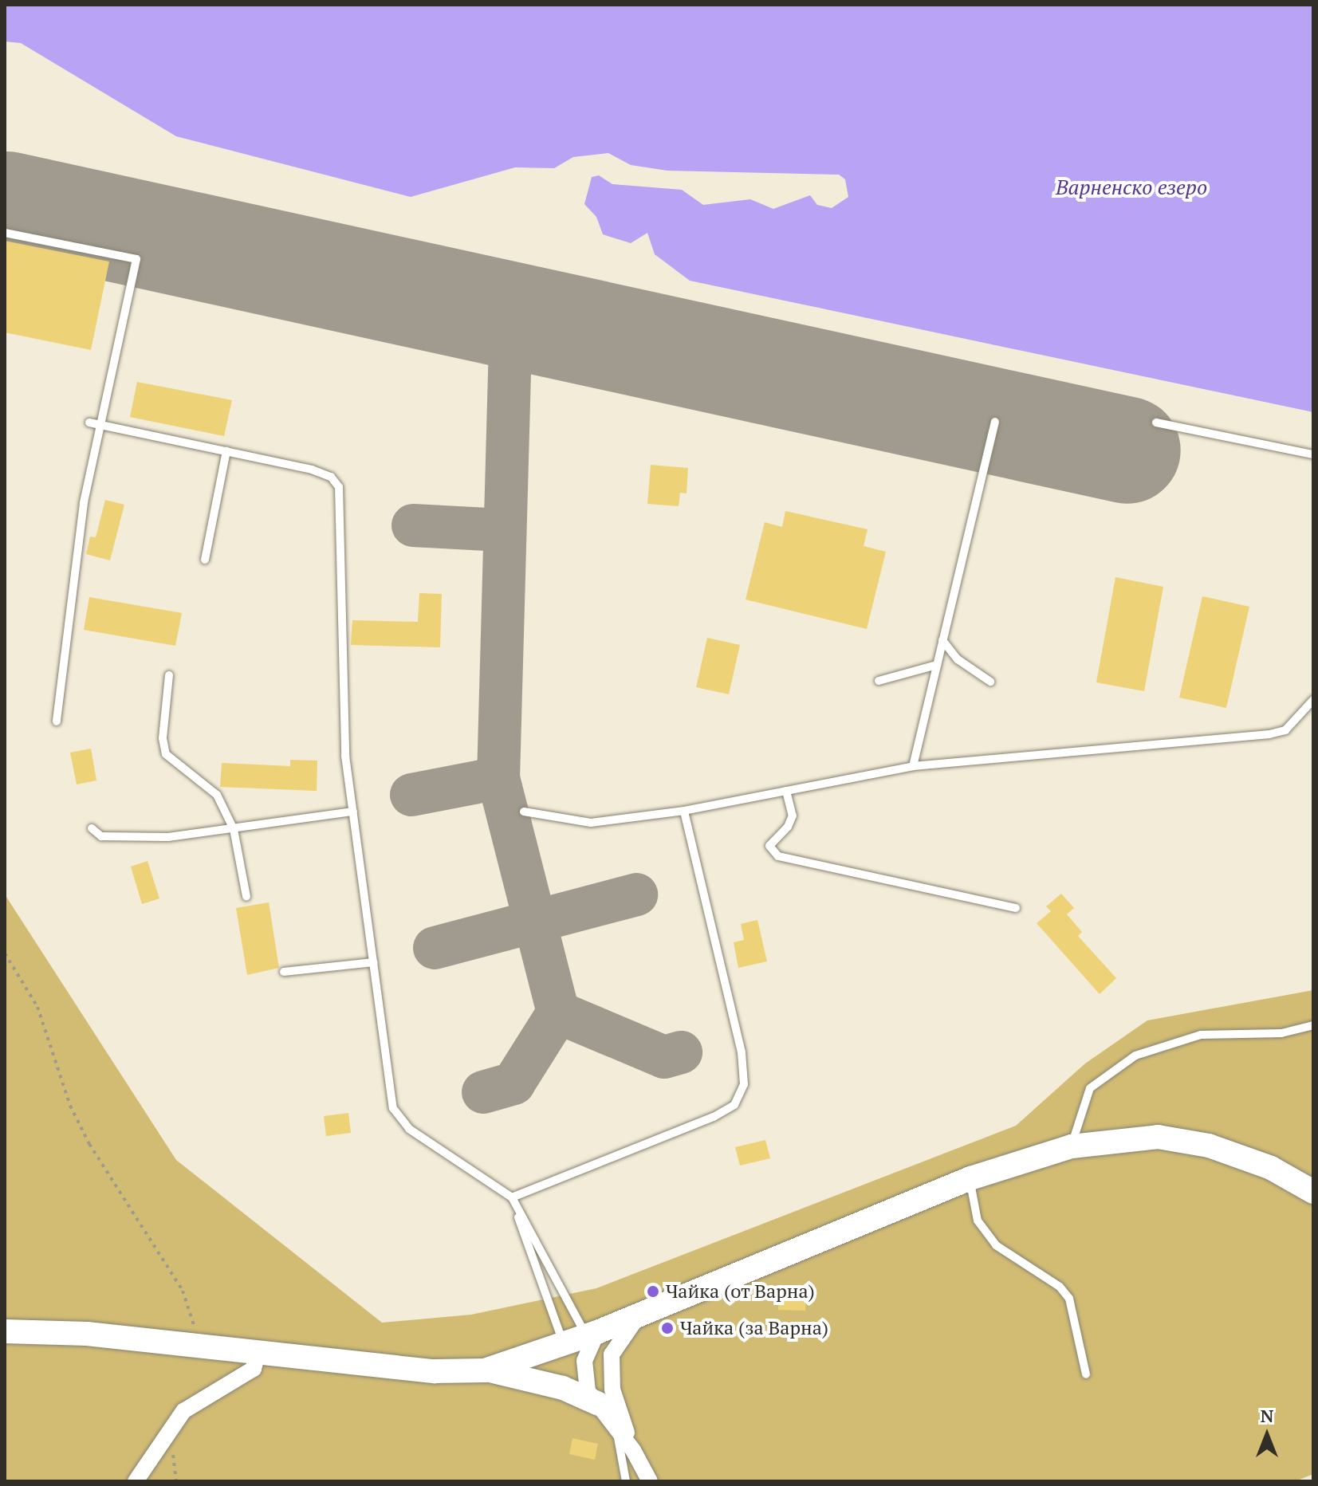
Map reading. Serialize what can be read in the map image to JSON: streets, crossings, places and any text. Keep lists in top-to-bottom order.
{
  "water": ["Варненско езеро"],
  "places": ["Чайка (от Варна)", "Чайка (за Варна)"],
  "north": "top"
}
